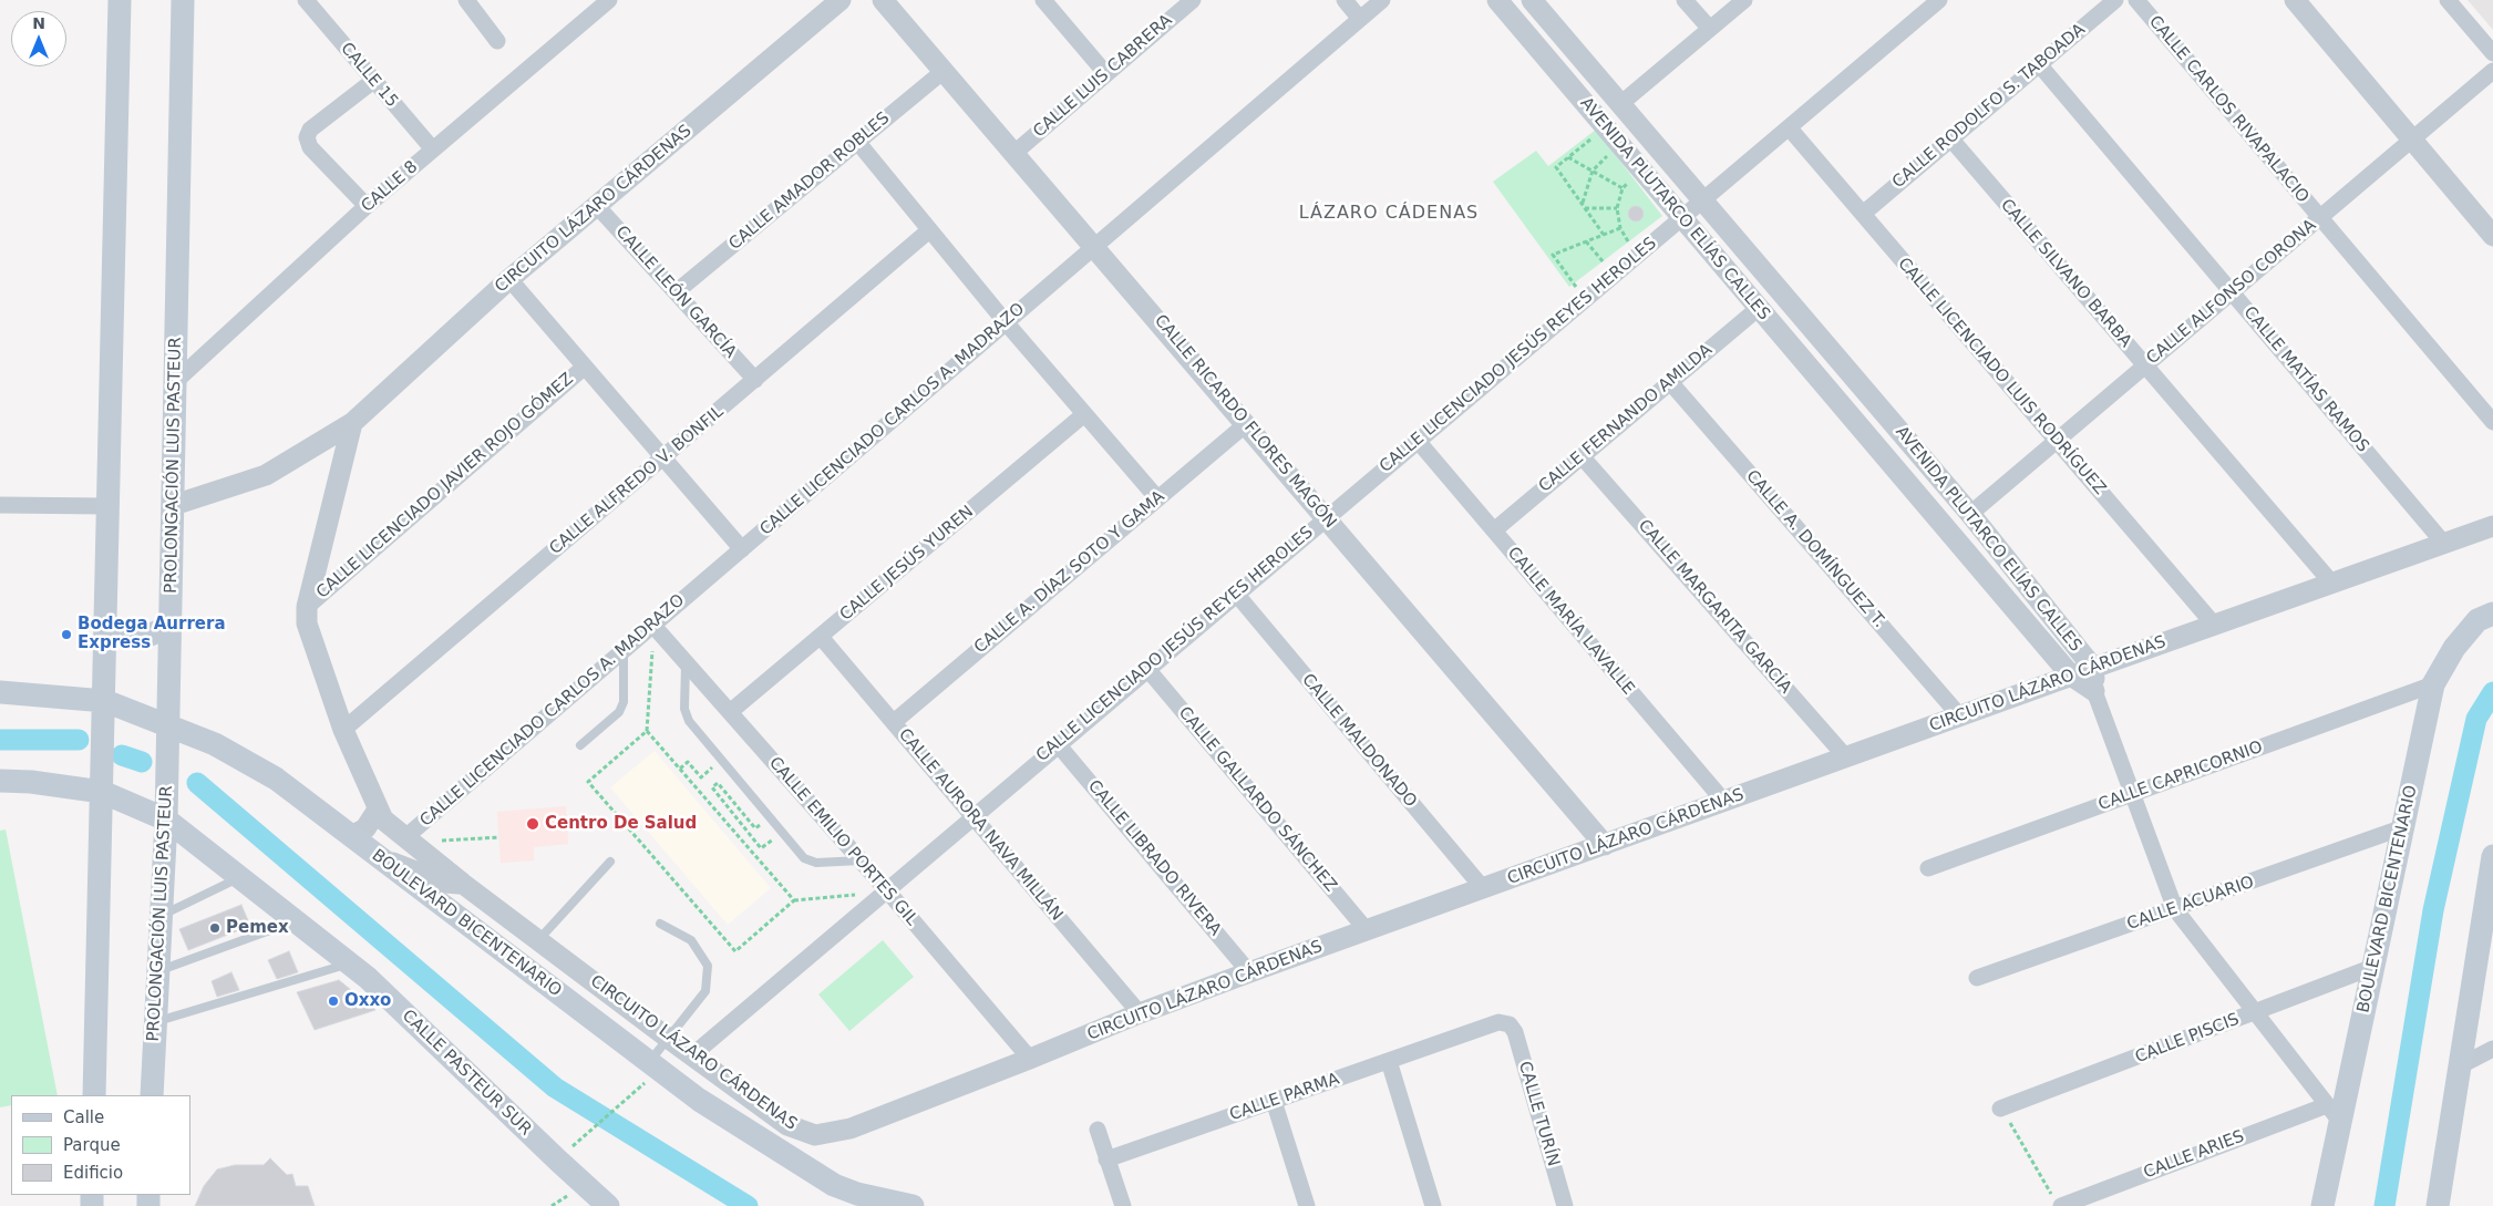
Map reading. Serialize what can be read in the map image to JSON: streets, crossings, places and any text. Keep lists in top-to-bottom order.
{
  "streets": {
    "main road": ["PROLONGACIÓN LUIS PASTEUR", "BOULEVARD BICENTENARIO", "CALLE PASTEUR SUR"],
    "street": [
      "CALLE 15",
      "CALLE LUIS CABRERA",
      "CALLE RODOLFO S. TABOADA",
      "CALLE CARLOS RIVAPALACIO",
      "CALLE AMADOR ROBLES",
      "CALLE 8",
      "CIRCUITO LÁZARO CÁRDENAS",
      "AVENIDA PLUTARCO ELÍAS CALLES",
      "CALLE SILVANO BARBA",
      "CALLE LEÓN GARCÍA",
      "CALLE ALFONSO CORONA",
      "CALLE LICENCIADO JESÚS REYES HEROLES",
      "CALLE LICENCIADO LUIS RODRÍGUEZ",
      "CALLE MATÍAS RAMOS",
      "CALLE FERNANDO AMILDA",
      "CALLE LICENCIADO CARLOS A. MADRAZO",
      "CALLE RICARDO FLORES MAGÓN",
      "CALLE ALFREDO V. BONFIL",
      "CALLE LICENCIADO JAVIER ROJO GÓMEZ",
      "CALLE A. DOMÍNGUEZ T.",
      "CALLE JESÚS YUREN",
      "CALLE A. DÍAZ SOTO Y GAMA",
      "CALLE MARGARITA GARCÍA",
      "CALLE MARÍA LAVALLE",
      "CALLE MALDONADO",
      "CALLE CAPRICORNIO",
      "CALLE GALLARDO SÁNCHEZ",
      "CALLE AURORA NAVA MILLÁN",
      "CALLE EMILIO PORTES GIL",
      "CALLE LIBRADO RIVERA",
      "CALLE ACUARIO",
      "CALLE PISCIS",
      "CALLE PARMA",
      "CALLE TURÍN",
      "CALLE ARIES"
    ]
  },
  "crossings": [
    ["CALLE 15", "CALLE 8"],
    ["CALLE LUIS CABRERA", "CALLE RICARDO FLORES MAGÓN"],
    ["CALLE RODOLFO S. TABOADA", "CALLE SILVANO BARBA"],
    ["CALLE RODOLFO S. TABOADA", "CALLE LICENCIADO LUIS RODRÍGUEZ"],
    ["CALLE RODOLFO S. TABOADA", "CALLE MATÍAS RAMOS"],
    ["CALLE CARLOS RIVAPALACIO", "CALLE ALFONSO CORONA"],
    ["CALLE AMADOR ROBLES", "CALLE LEÓN GARCÍA"],
    ["CALLE AMADOR ROBLES", "CALLE RICARDO FLORES MAGÓN"],
    ["CALLE 8", "PROLONGACIÓN LUIS PASTEUR"],
    ["CIRCUITO LÁZARO CÁRDENAS", "AVENIDA PLUTARCO ELÍAS CALLES"],
    ["CIRCUITO LÁZARO CÁRDENAS", "CALLE SILVANO BARBA"],
    ["CIRCUITO LÁZARO CÁRDENAS", "CALLE LEÓN GARCÍA"],
    ["CIRCUITO LÁZARO CÁRDENAS", "CALLE LICENCIADO JESÚS REYES HEROLES"],
    ["CIRCUITO LÁZARO CÁRDENAS", "CALLE LICENCIADO LUIS RODRÍGUEZ"],
    ["CIRCUITO LÁZARO CÁRDENAS", "CALLE MATÍAS RAMOS"],
    ["CIRCUITO LÁZARO CÁRDENAS", "CALLE LICENCIADO CARLOS A. MADRAZO"],
    ["CIRCUITO LÁZARO CÁRDENAS", "CALLE RICARDO FLORES MAGÓN"],
    ["CIRCUITO LÁZARO CÁRDENAS", "PROLONGACIÓN LUIS PASTEUR"],
    ["CIRCUITO LÁZARO CÁRDENAS", "CALLE ALFREDO V. BONFIL"],
    ["CIRCUITO LÁZARO CÁRDENAS", "CALLE LICENCIADO JAVIER ROJO GÓMEZ"],
    ["CIRCUITO LÁZARO CÁRDENAS", "CALLE A. DOMÍNGUEZ T."],
    ["CIRCUITO LÁZARO CÁRDENAS", "CALLE MARGARITA GARCÍA"],
    ["CIRCUITO LÁZARO CÁRDENAS", "CALLE MARÍA LAVALLE"],
    ["CIRCUITO LÁZARO CÁRDENAS", "CALLE MALDONADO"],
    ["CIRCUITO LÁZARO CÁRDENAS", "CALLE GALLARDO SÁNCHEZ"],
    ["CIRCUITO LÁZARO CÁRDENAS", "CALLE AURORA NAVA MILLÁN"],
    ["CIRCUITO LÁZARO CÁRDENAS", "CALLE EMILIO PORTES GIL"],
    ["CIRCUITO LÁZARO CÁRDENAS", "CALLE LIBRADO RIVERA"],
    ["AVENIDA PLUTARCO ELÍAS CALLES", "CALLE ALFONSO CORONA"],
    ["AVENIDA PLUTARCO ELÍAS CALLES", "CALLE LICENCIADO JESÚS REYES HEROLES"],
    ["AVENIDA PLUTARCO ELÍAS CALLES", "CALLE FERNANDO AMILDA"],
    ["CALLE SILVANO BARBA", "CALLE ALFONSO CORONA"],
    ["CALLE LEÓN GARCÍA", "CALLE ALFREDO V. BONFIL"],
    ["CALLE ALFONSO CORONA", "CALLE LICENCIADO LUIS RODRÍGUEZ"],
    ["CALLE ALFONSO CORONA", "CALLE MATÍAS RAMOS"],
    ["CALLE LICENCIADO JESÚS REYES HEROLES", "CALLE LICENCIADO LUIS RODRÍGUEZ"],
    ["CALLE LICENCIADO JESÚS REYES HEROLES", "CALLE RICARDO FLORES MAGÓN"],
    ["CALLE LICENCIADO JESÚS REYES HEROLES", "CALLE MARÍA LAVALLE"],
    ["CALLE LICENCIADO JESÚS REYES HEROLES", "CALLE MALDONADO"],
    ["CALLE LICENCIADO JESÚS REYES HEROLES", "CALLE GALLARDO SÁNCHEZ"],
    ["CALLE LICENCIADO JESÚS REYES HEROLES", "CALLE AURORA NAVA MILLÁN"],
    ["CALLE LICENCIADO JESÚS REYES HEROLES", "CALLE EMILIO PORTES GIL"],
    ["CALLE LICENCIADO JESÚS REYES HEROLES", "CALLE LIBRADO RIVERA"],
    ["CALLE FERNANDO AMILDA", "CALLE A. DOMÍNGUEZ T."],
    ["CALLE FERNANDO AMILDA", "CALLE MARGARITA GARCÍA"],
    ["CALLE FERNANDO AMILDA", "CALLE MARÍA LAVALLE"],
    ["CALLE LICENCIADO CARLOS A. MADRAZO", "CALLE RICARDO FLORES MAGÓN"],
    ["CALLE LICENCIADO CARLOS A. MADRAZO", "CALLE EMILIO PORTES GIL"],
    ["CALLE RICARDO FLORES MAGÓN", "CALLE A. DÍAZ SOTO Y GAMA"],
    ["PROLONGACIÓN LUIS PASTEUR", "BOULEVARD BICENTENARIO"],
    ["PROLONGACIÓN LUIS PASTEUR", "CALLE PASTEUR SUR"],
    ["CALLE JESÚS YUREN", "CALLE AURORA NAVA MILLÁN"],
    ["CALLE JESÚS YUREN", "CALLE EMILIO PORTES GIL"],
    ["CALLE A. DÍAZ SOTO Y GAMA", "CALLE AURORA NAVA MILLÁN"],
    ["CALLE CAPRICORNIO", "BOULEVARD BICENTENARIO"],
    ["BOULEVARD BICENTENARIO", "CALLE ACUARIO"],
    ["BOULEVARD BICENTENARIO", "CALLE PISCIS"],
    ["BOULEVARD BICENTENARIO", "CALLE ARIES"],
    ["CALLE PARMA", "CALLE TURÍN"]
  ],
  "districts": ["LÁZARO CÁDENAS"],
  "places": [
    "Bodega Aurrera Express",
    "Centro De Salud",
    "Pemex",
    "Oxxo"
  ],
  "legend": ["Calle", "Parque", "Edificio"],
  "north": "top"
}
